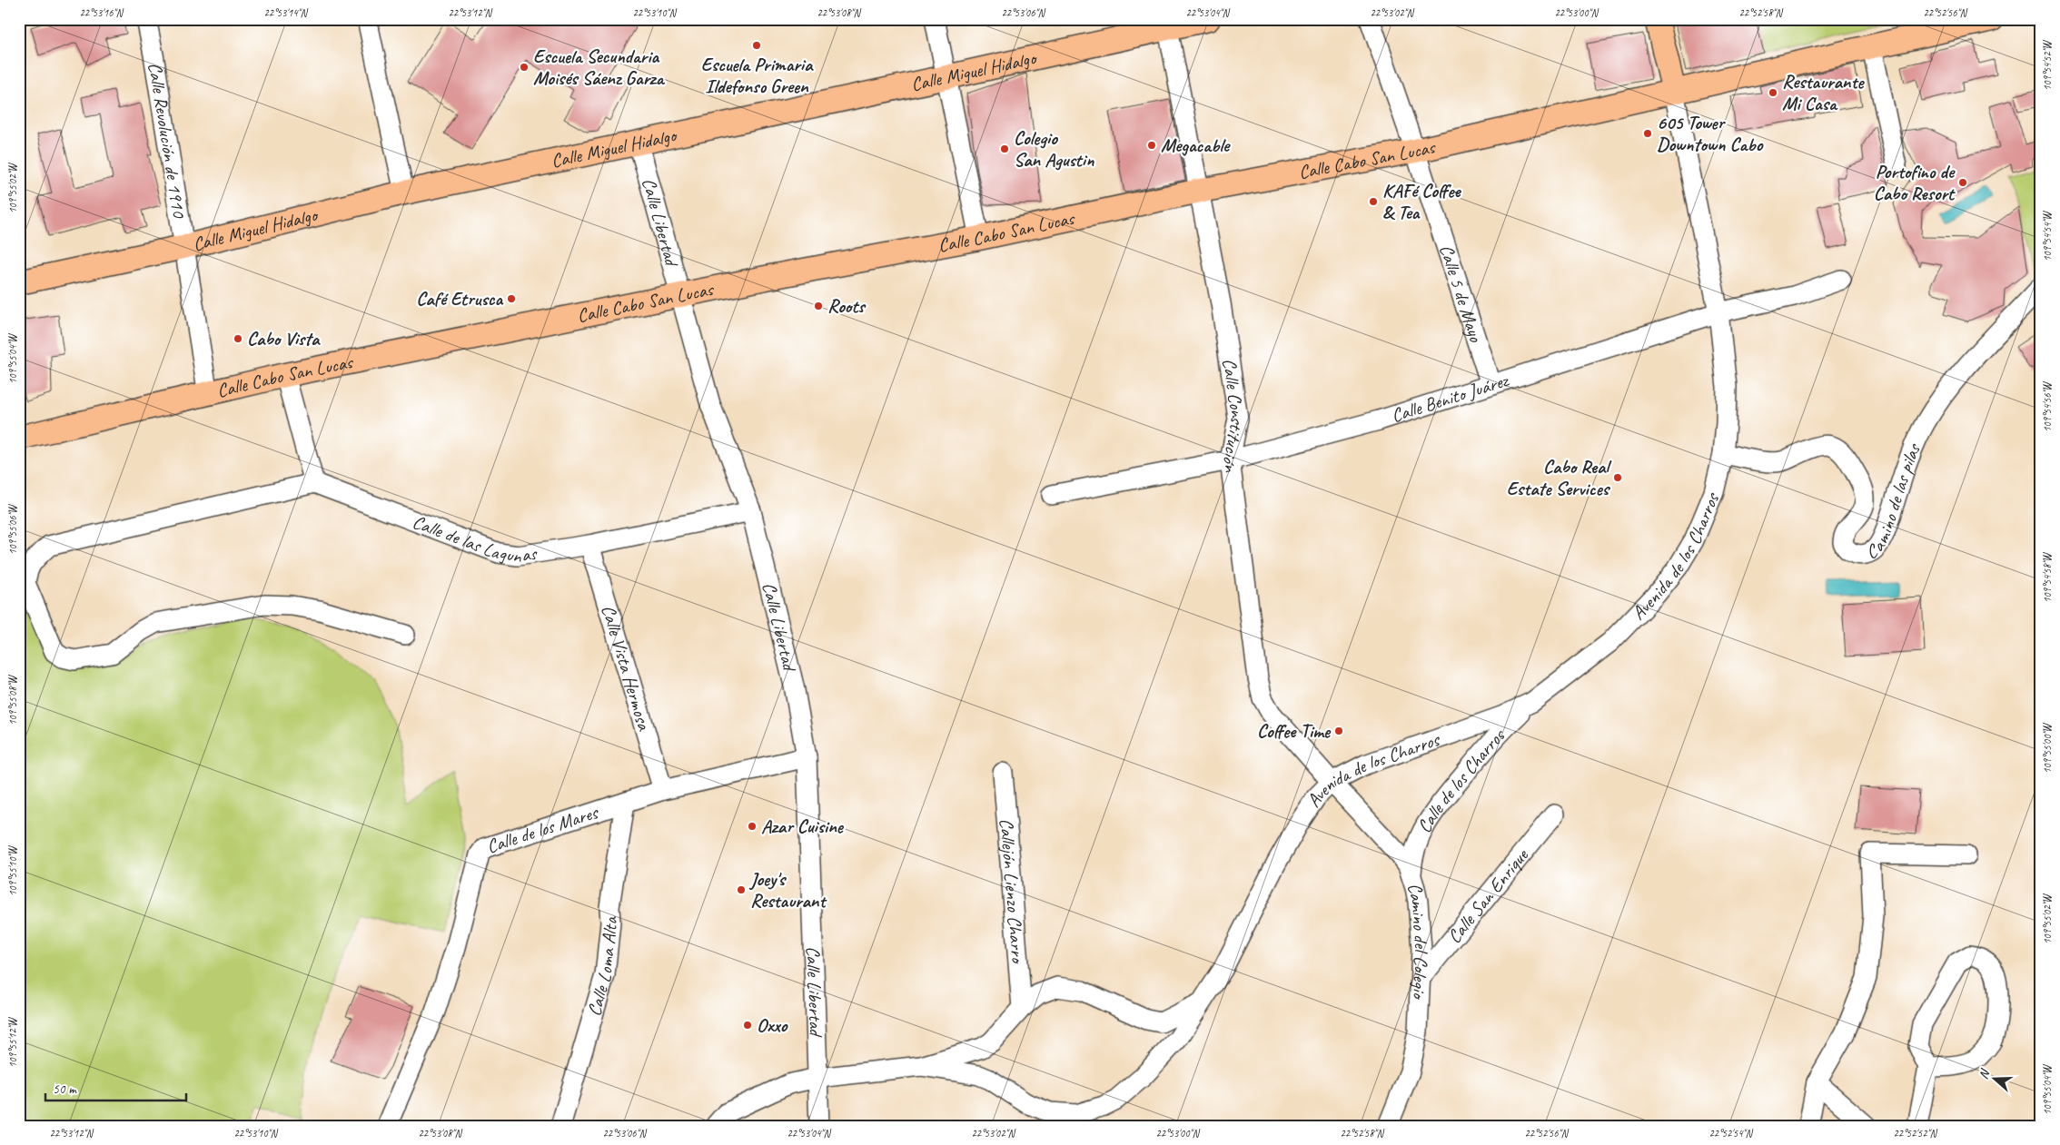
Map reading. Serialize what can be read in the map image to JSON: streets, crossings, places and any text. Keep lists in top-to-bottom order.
{
  "streets": {
    "main road": ["Calle Miguel Hidalgo", "Calle Cabo San Lucas"],
    "street": [
      "Calle Revolución de 1910",
      "Calle Libertad",
      "Calle 5 de Mayo",
      "Calle Benito Juárez",
      "Calle Constitución",
      "Camino de las pilas",
      "Calle de las Lagunas",
      "Avenida de los Charros",
      "Calle Vista Hermosa",
      "Calle de los Charros",
      "Calle de los Mares",
      "Callejón Lienzo Charro",
      "Calle San Enrique",
      "Camino del Colegio",
      "Calle Loma Alta"
    ]
  },
  "crossings": [
    ["Calle Miguel Hidalgo", "Calle Revolución de 1910"],
    ["Calle Miguel Hidalgo", "Calle Libertad"],
    ["Calle Miguel Hidalgo", "Calle Constitución"],
    ["Calle Revolución de 1910", "Calle Cabo San Lucas"],
    ["Calle Cabo San Lucas", "Calle Libertad"],
    ["Calle Cabo San Lucas", "Calle 5 de Mayo"],
    ["Calle Cabo San Lucas", "Calle Constitución"],
    ["Calle Cabo San Lucas", "Avenida de los Charros"],
    ["Calle Libertad", "Calle de las Lagunas"],
    ["Calle Libertad", "Avenida de los Charros"],
    ["Calle Libertad", "Calle de los Mares"],
    ["Calle 5 de Mayo", "Calle Benito Juárez"],
    ["Calle Benito Juárez", "Calle Constitución"],
    ["Calle Benito Juárez", "Avenida de los Charros"],
    ["Calle Constitución", "Avenida de los Charros"],
    ["Calle Constitución", "Camino del Colegio"],
    ["Camino de las pilas", "Avenida de los Charros"],
    ["Calle de las Lagunas", "Calle Vista Hermosa"],
    ["Avenida de los Charros", "Calle de los Charros"],
    ["Avenida de los Charros", "Callejón Lienzo Charro"],
    ["Avenida de los Charros", "Camino del Colegio"],
    ["Calle Vista Hermosa", "Calle de los Mares"],
    ["Calle de los Charros", "Camino del Colegio"],
    ["Calle de los Mares", "Calle Loma Alta"],
    ["Calle San Enrique", "Camino del Colegio"]
  ],
  "places": [
    "Escuela Primaria Ildefonso Green",
    "Escuela Secundaria Moisés Sáenz Garza",
    "Restaurante Mi Casa",
    "605 Tower Downtown Cabo",
    "Megacable",
    "Colegio San Agustin",
    "Portofino de Cabo Resort",
    "KAFé Coffee & Tea",
    "Café Etrusca",
    "Roots",
    "Cabo Vista",
    "Cabo Real Estate Services",
    "Coffee Time",
    "Azar Cuisine",
    "Joey's Restaurant",
    "Oxxo"
  ],
  "scale_bar": "50 m",
  "north": "left",
  "coordinates": [
    "22°53'16\"N",
    "22°53'14\"N",
    "22°53'12\"N",
    "22°53'10\"N",
    "22°53'08\"N",
    "22°53'06\"N",
    "22°53'04\"N",
    "22°53'02\"N",
    "22°53'00\"N",
    "22°52'58\"N",
    "22°52'56\"N",
    "109°54'52\"W",
    "109°55'02\"W",
    "109°54'54\"W",
    "109°55'04\"W",
    "109°54'56\"W",
    "109°55'06\"W",
    "109°54'58\"W",
    "109°55'08\"W",
    "109°55'00\"W",
    "109°55'10\"W",
    "109°55'12\"W",
    "22°52'54\"N",
    "22°52'52\"N"
  ]
}
